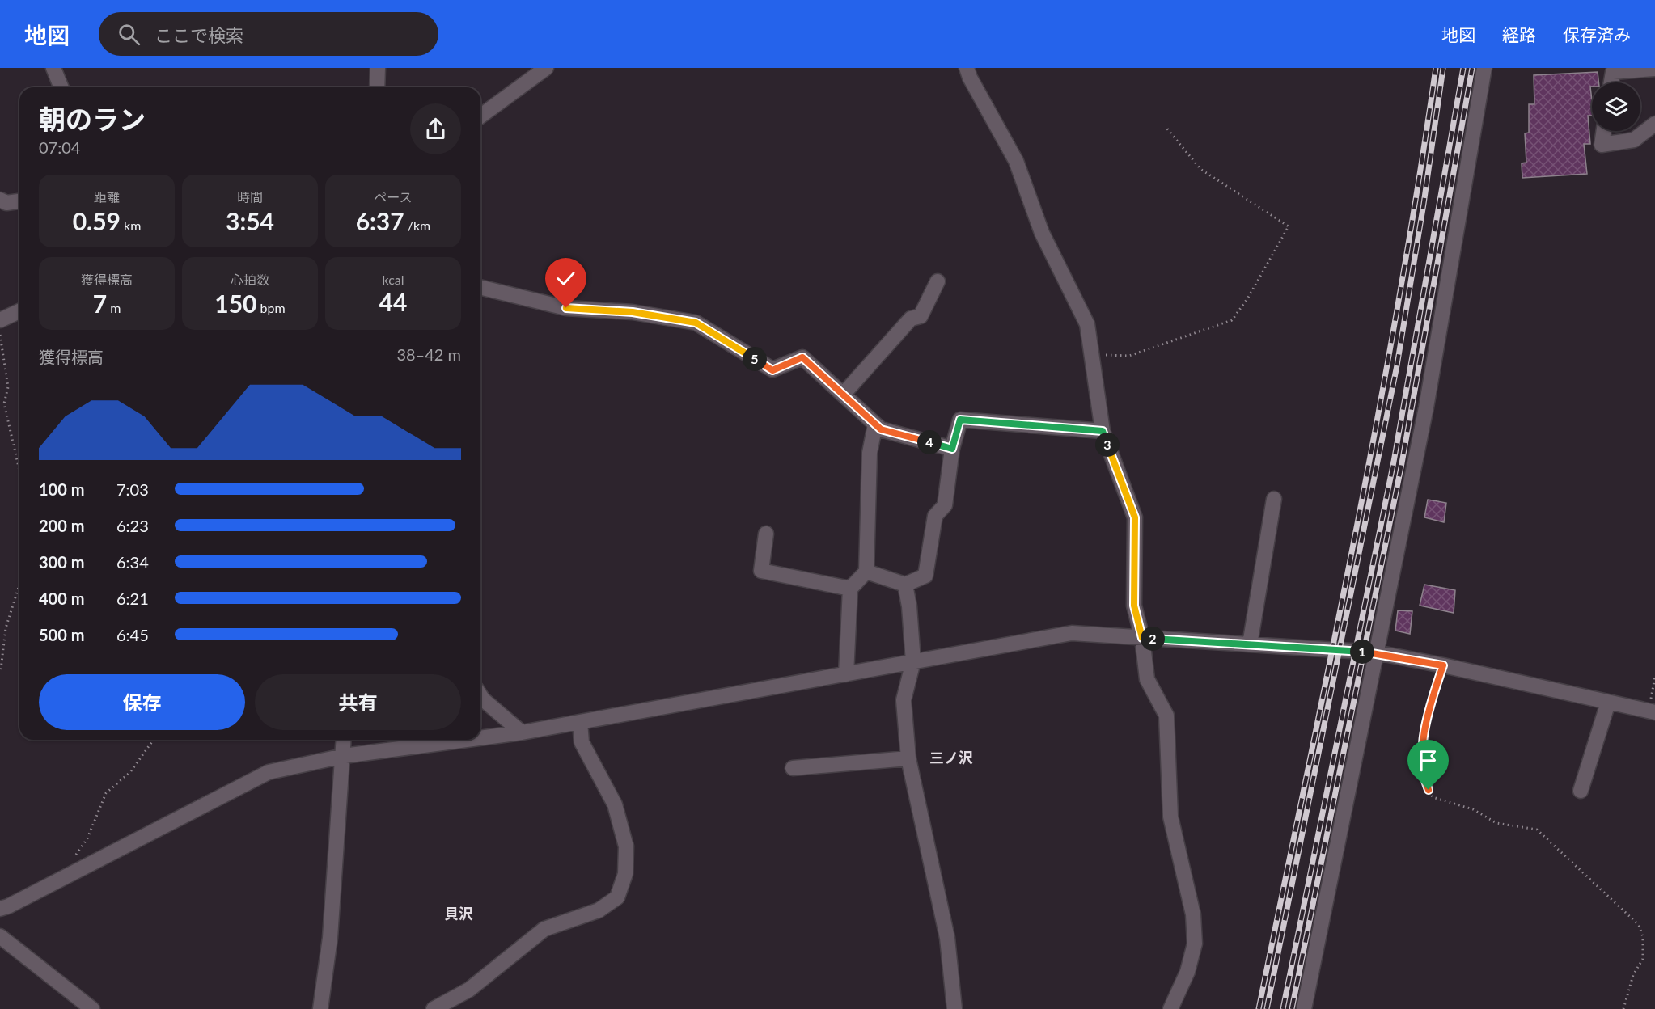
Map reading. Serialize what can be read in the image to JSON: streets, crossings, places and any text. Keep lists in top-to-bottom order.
{
  "districts": ["三ノ沢", "貝沢"],
  "page": {
    "header": "地図",
    "search": "ここで検索",
    "nav": ["地図", "経路", "保存済み"],
    "heading": ["朝のラン", "07:04"],
    "stats": [
      ["距離", "0.59 km"],
      ["時間", "3:54"],
      ["ペース", "6:37 /km"],
      ["獲得標高", "7 m"],
      ["心拍数", "150 bpm"],
      ["kcal", "44"]
    ],
    "chart": ["獲得標高", "38–42 m"],
    "pins": [
      "5",
      "4",
      "3",
      "2",
      "1"
    ],
    "list": [
      {
        "name": "100 m",
        "note": "7:03"
      },
      {
        "name": "200 m",
        "note": "6:23"
      },
      {
        "name": "300 m",
        "note": "6:34"
      },
      {
        "name": "400 m",
        "note": "6:21"
      },
      {
        "name": "500 m",
        "note": "6:45"
      }
    ],
    "buttons": ["保存", "共有"]
  }
}
